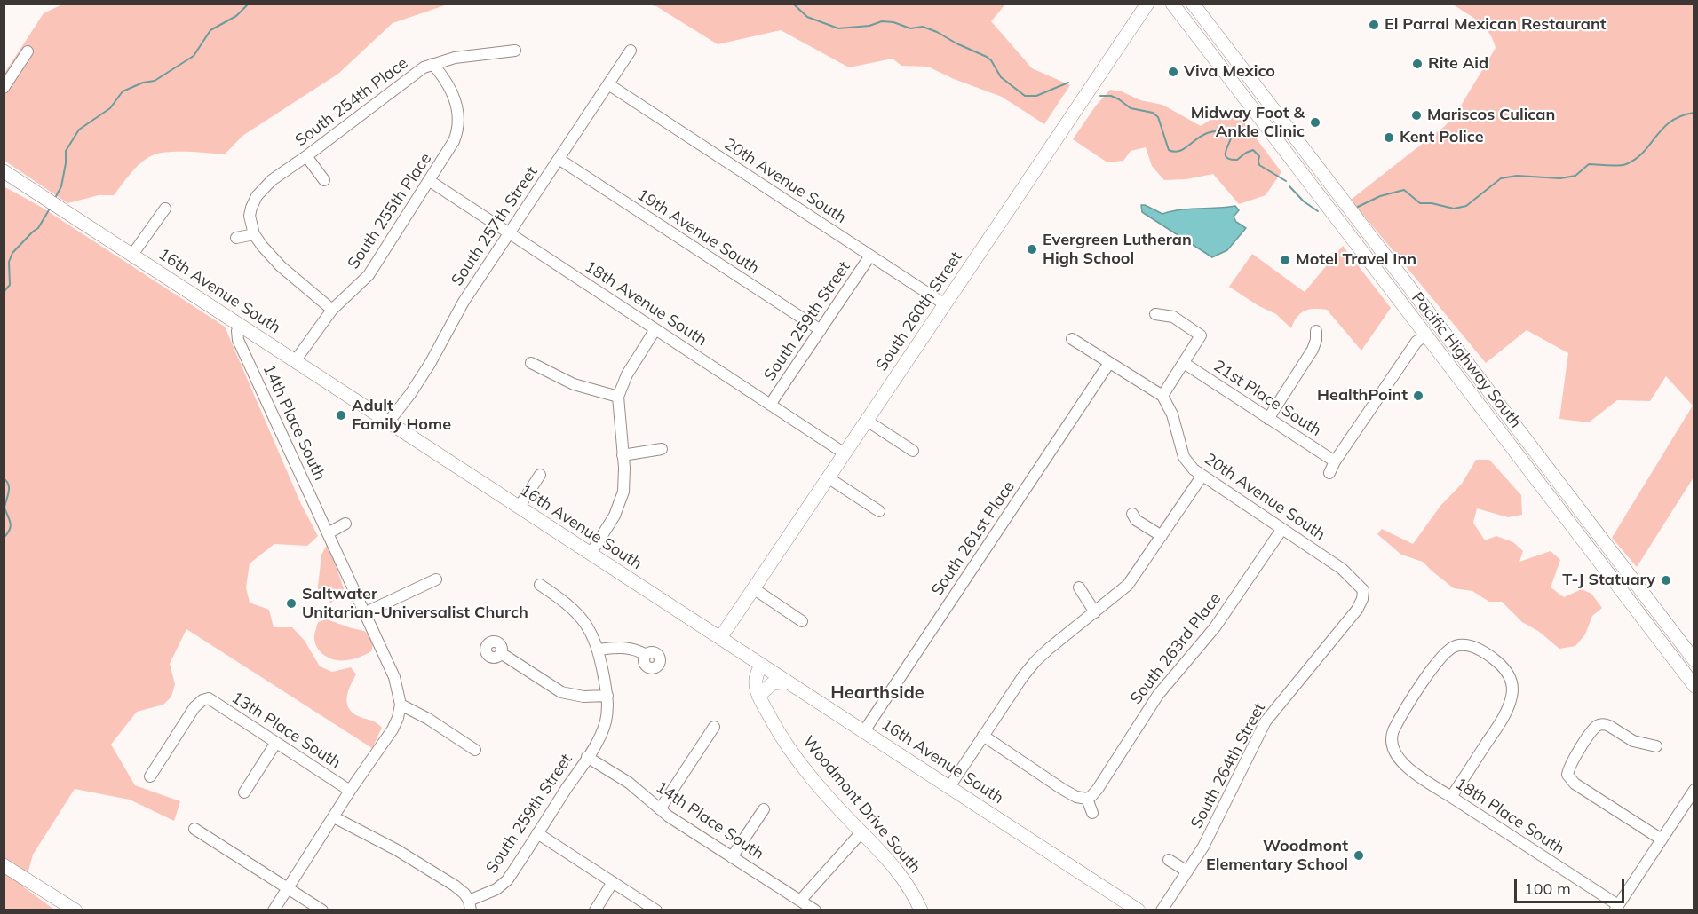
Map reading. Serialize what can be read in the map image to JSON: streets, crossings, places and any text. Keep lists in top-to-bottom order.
{
  "streets": {
    "main road": [
      "16th Avenue South",
      "South 260th Street",
      "Pacific Highway South",
      "Woodmont Drive South"
    ],
    "street": [
      "South 254th Place",
      "20th Avenue South",
      "South 255th Place",
      "South 257th Street",
      "19th Avenue South",
      "18th Avenue South",
      "South 259th Street",
      "21st Place South",
      "14th Place South",
      "South 261st Place",
      "South 263rd Place",
      "13th Place South",
      "South 264th Street",
      "18th Place South"
    ]
  },
  "crossings": [
    ["South 254th Place", "South 255th Place"],
    ["20th Avenue South", "South 257th Street"],
    ["20th Avenue South", "South 260th Street"],
    ["20th Avenue South", "South 259th Street"],
    ["20th Avenue South", "South 263rd Place"],
    ["20th Avenue South", "South 264th Street"],
    ["South 255th Place", "16th Avenue South"],
    ["South 255th Place", "18th Avenue South"],
    ["South 257th Street", "19th Avenue South"],
    ["South 257th Street", "16th Avenue South"],
    ["South 257th Street", "18th Avenue South"],
    ["19th Avenue South", "South 259th Street"],
    ["16th Avenue South", "South 260th Street"],
    ["16th Avenue South", "14th Place South"],
    ["16th Avenue South", "South 261st Place"],
    ["16th Avenue South", "Woodmont Drive South"],
    ["18th Avenue South", "South 260th Street"],
    ["18th Avenue South", "South 259th Street"],
    ["South 259th Street", "14th Place South"]
  ],
  "districts": ["Hearthside"],
  "places": [
    "El Parral Mexican Restaurant",
    "Rite Aid",
    "Viva Mexico",
    "Mariscos Culican",
    "Midway Foot & Ankle Clinic",
    "Kent Police",
    "Evergreen Lutheran High School",
    "Motel Travel Inn",
    "HealthPoint",
    "Adult Family Home",
    "T-J Statuary",
    "Saltwater Unitarian-Universalist Church",
    "Woodmont Elementary School"
  ],
  "scale_bar": "100 m"
}
